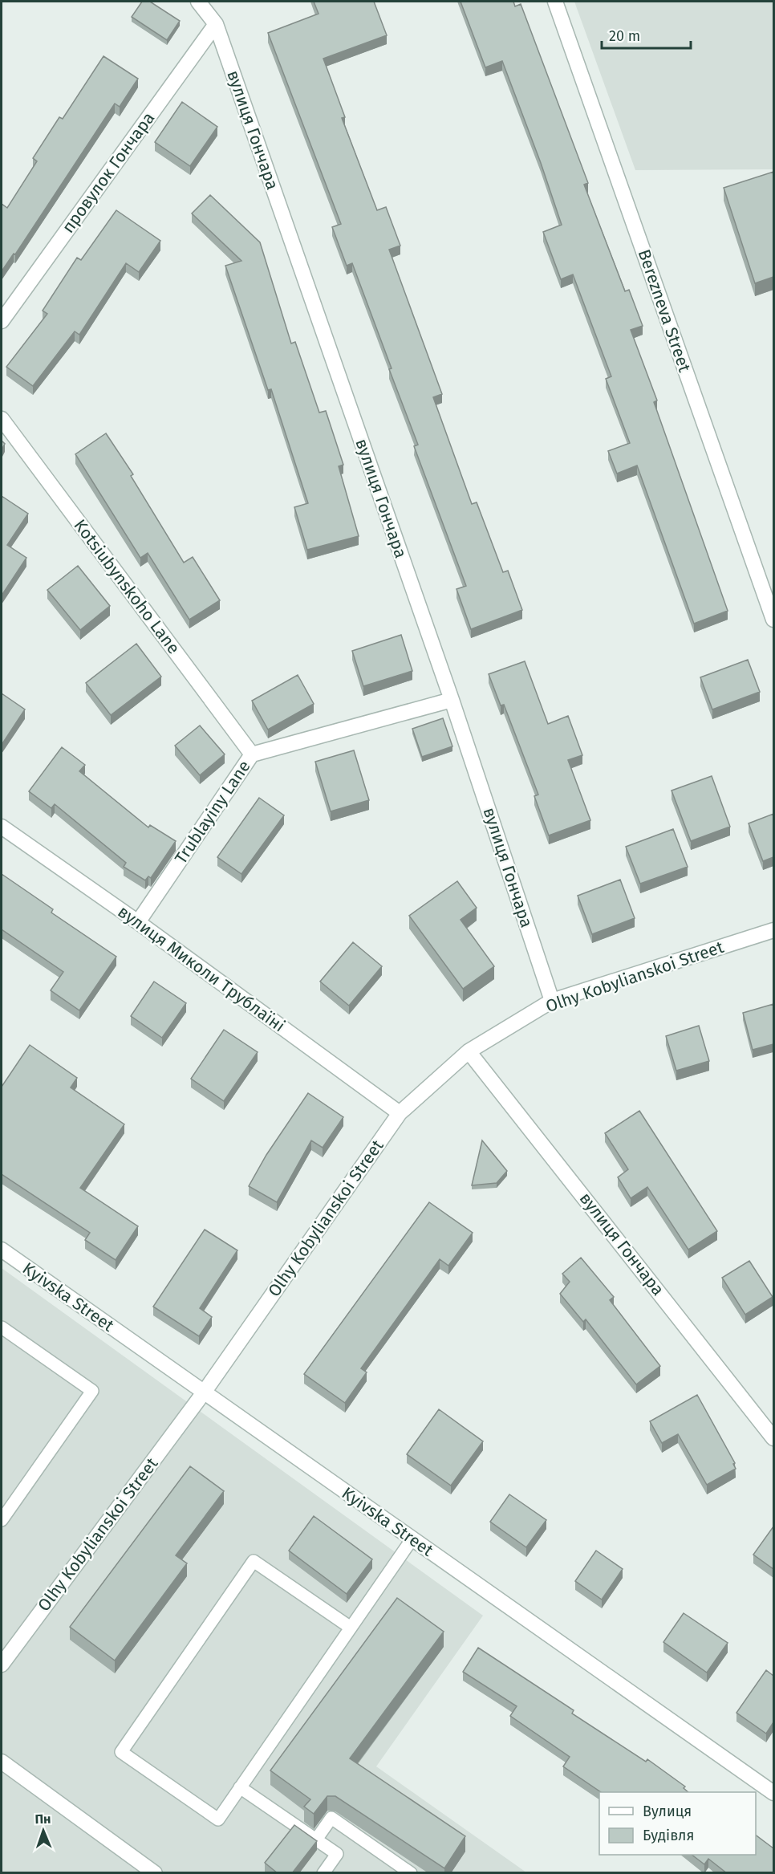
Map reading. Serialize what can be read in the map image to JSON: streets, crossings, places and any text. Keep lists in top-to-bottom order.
{
  "streets": {
    "street": [
      "вулиця Гончара",
      "провулок Гончара",
      "Berezneva Street",
      "Kotsiubynskoho Lane",
      "Trublayiny Lane",
      "вулиця Миколи Трублаїні",
      "Olhy Kobylianskoi Street",
      "Kyivska Street"
    ]
  },
  "crossings": [
    ["вулиця Гончара", "провулок Гончара"],
    ["вулиця Гончара", "Trublayiny Lane"],
    ["вулиця Гончара", "Olhy Kobylianskoi Street"],
    ["Kotsiubynskoho Lane", "Trublayiny Lane"],
    ["Trublayiny Lane", "вулиця Миколи Трублаїні"],
    ["вулиця Миколи Трублаїні", "Olhy Kobylianskoi Street"],
    ["Olhy Kobylianskoi Street", "Kyivska Street"]
  ],
  "legend": ["Вулиця", "Будівля"],
  "scale_bar": "20 m",
  "north": "top"
}
